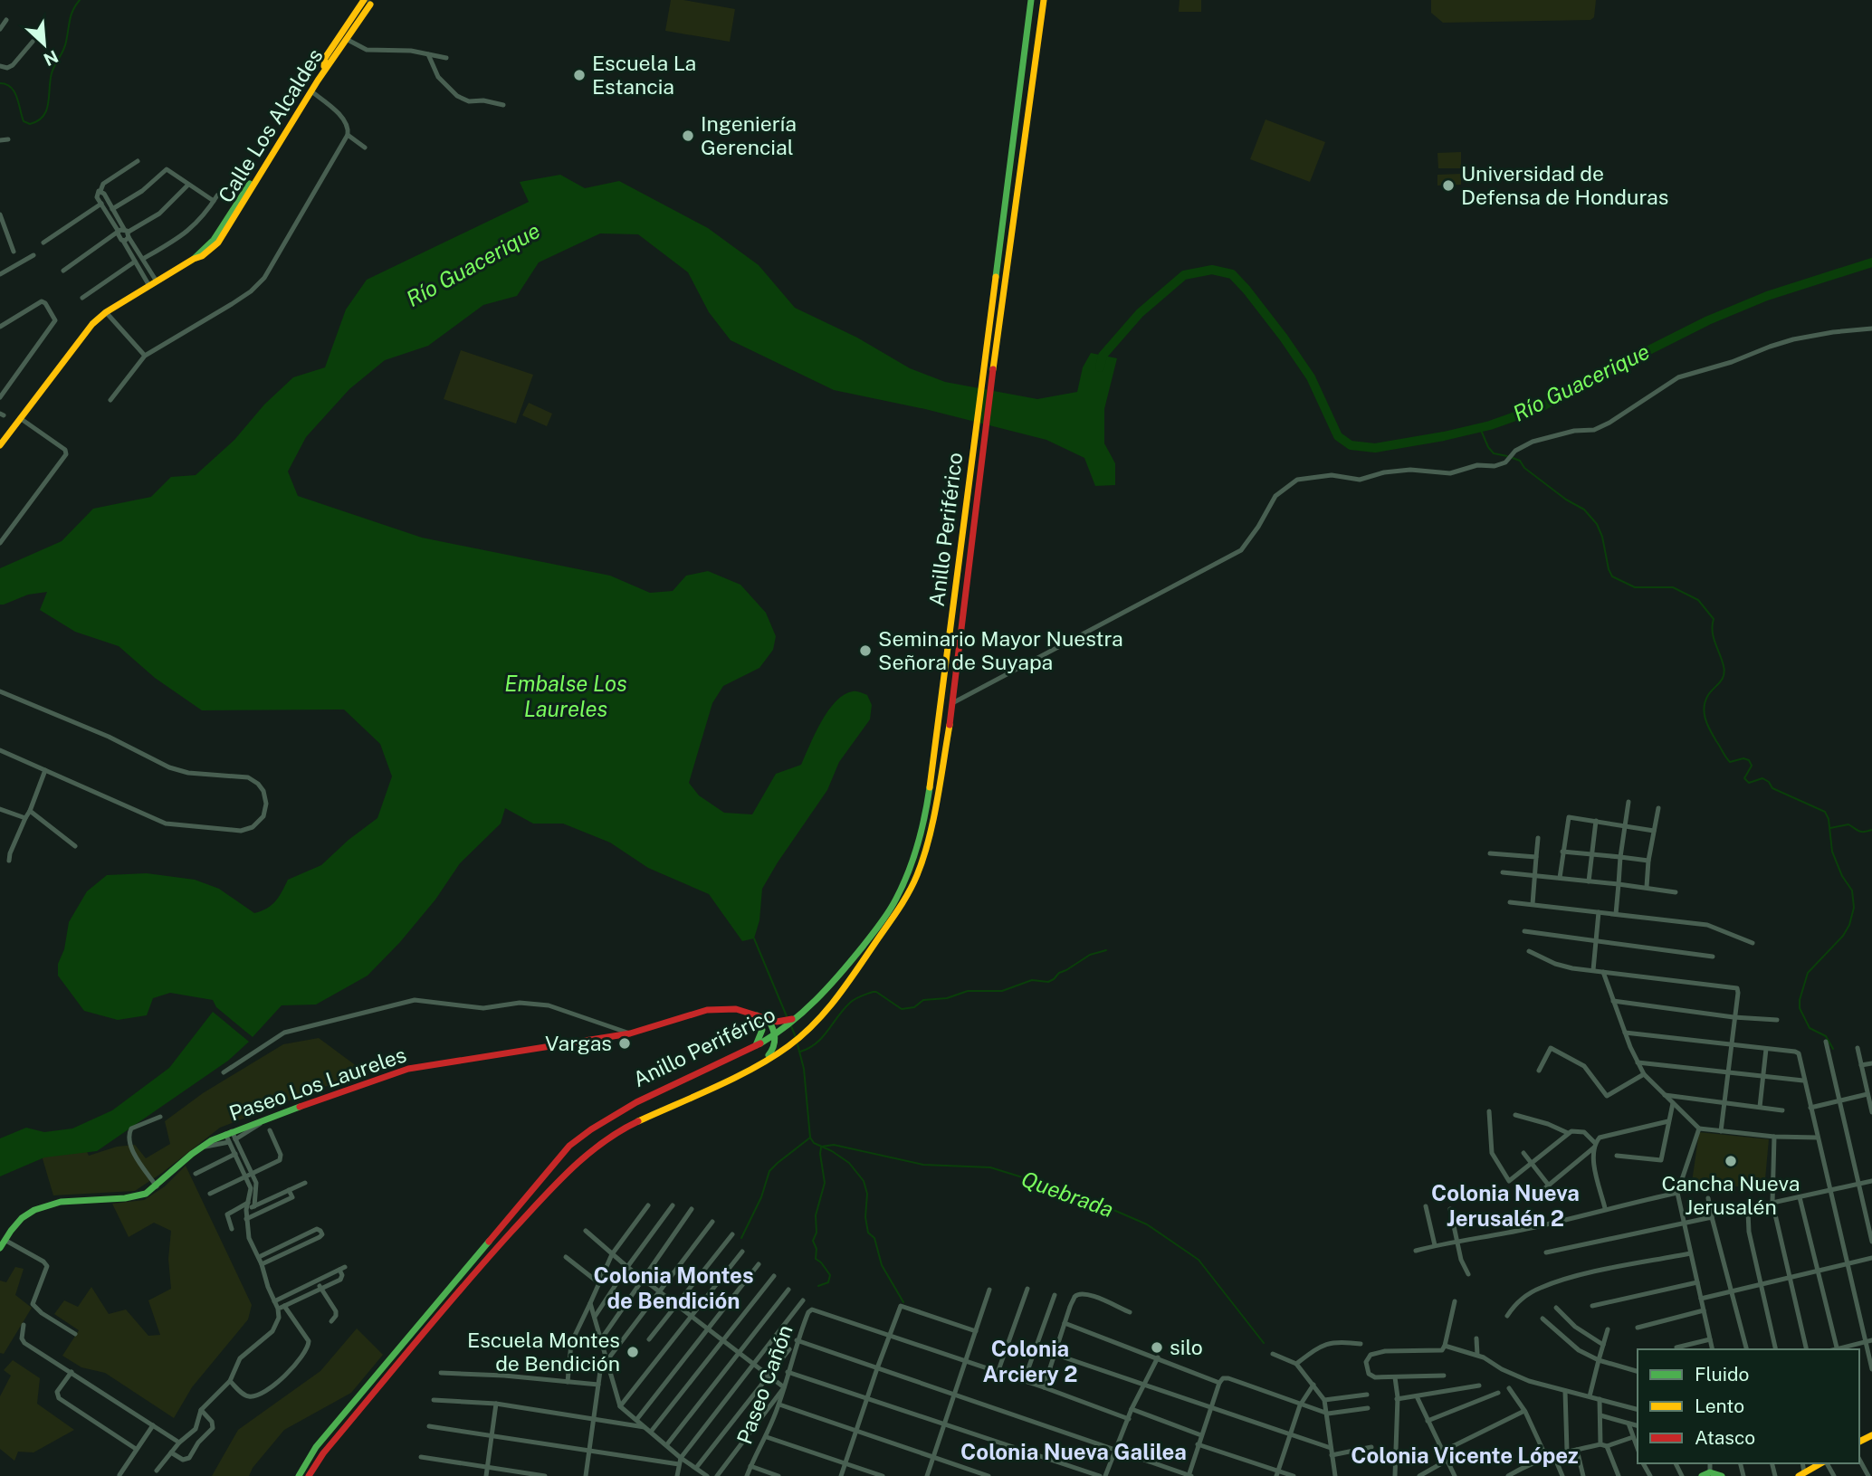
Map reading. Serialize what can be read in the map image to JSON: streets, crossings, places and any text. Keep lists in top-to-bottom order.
{
  "streets": {
    "main road": ["Calle Los Alcaldes", "Anillo Periférico", "Paseo Los Laureles"],
    "street": ["Paseo Cañón"]
  },
  "crossings": [
    ["Anillo Periférico", "Paseo Los Laureles"]
  ],
  "districts": [
    "Colonia Nueva Jerusalén 2",
    "Colonia Montes de Bendición",
    "Colonia Arciery 2",
    "Colonia Nueva Galilea",
    "Colonia Vicente López"
  ],
  "water": ["Río Guacerique", "Embalse Los Laureles", "Quebrada"],
  "places": [
    "Escuela La Estancia",
    "Ingeniería Gerencial",
    "Universidad de Defensa de Honduras",
    "Seminario Mayor Nuestra Señora de Suyapa",
    "Vargas",
    "Cancha Nueva Jerusalén",
    "silo",
    "Escuela Montes de Bendición"
  ],
  "legend": ["Fluido", "Lento", "Atasco"],
  "north": "bottom right"
}
